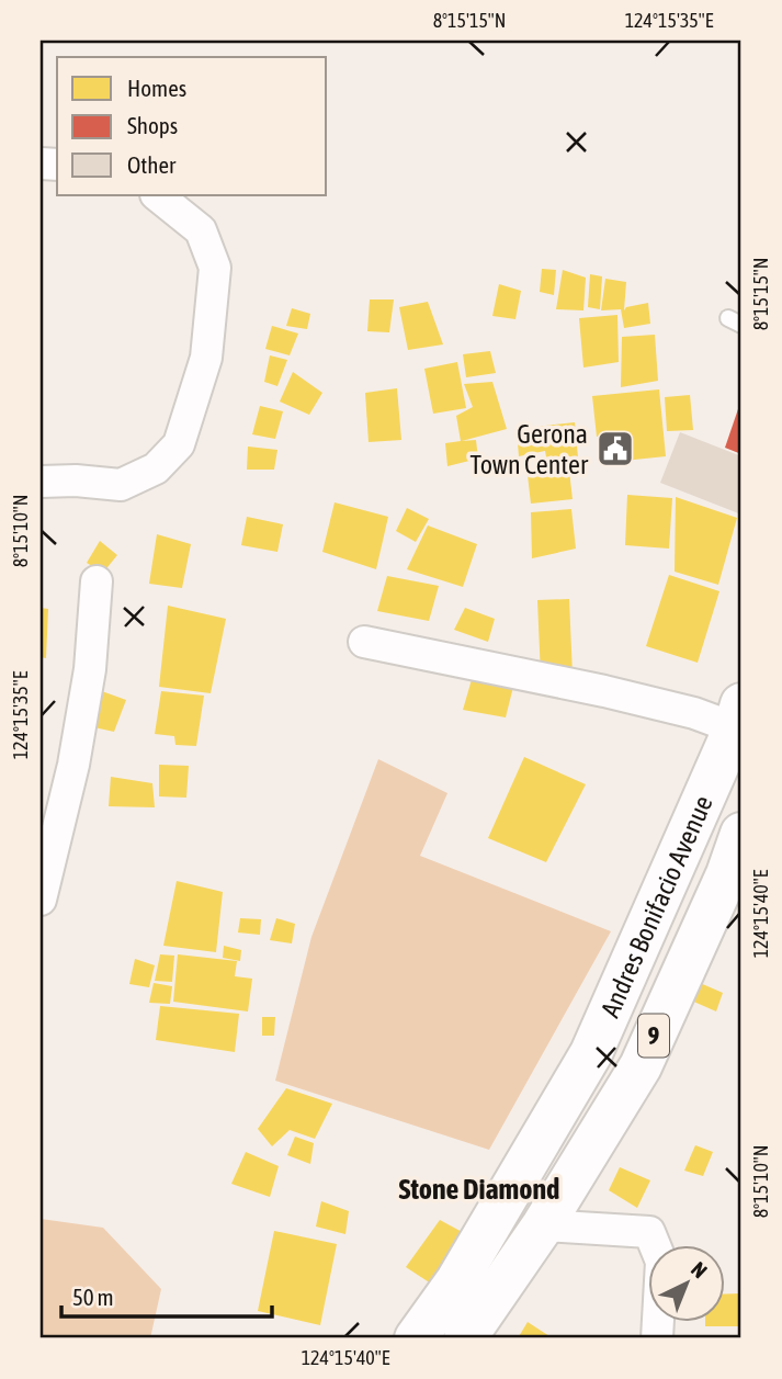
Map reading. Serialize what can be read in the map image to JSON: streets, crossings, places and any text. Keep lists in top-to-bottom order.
{
  "streets": {
    "highway": ["Andres Bonifacio Avenue", "9"]
  },
  "districts": ["Stone Diamond"],
  "places": {
    "public building": ["Gerona Town Center"]
  },
  "legend": ["Homes", "Shops", "Other"],
  "scale_bar": "50 m",
  "north": "top right",
  "coordinates": [
    "8°15'15\"N",
    "124°15'35\"E",
    "8°15'10\"N",
    "124°15'40\"E"
  ]
}
